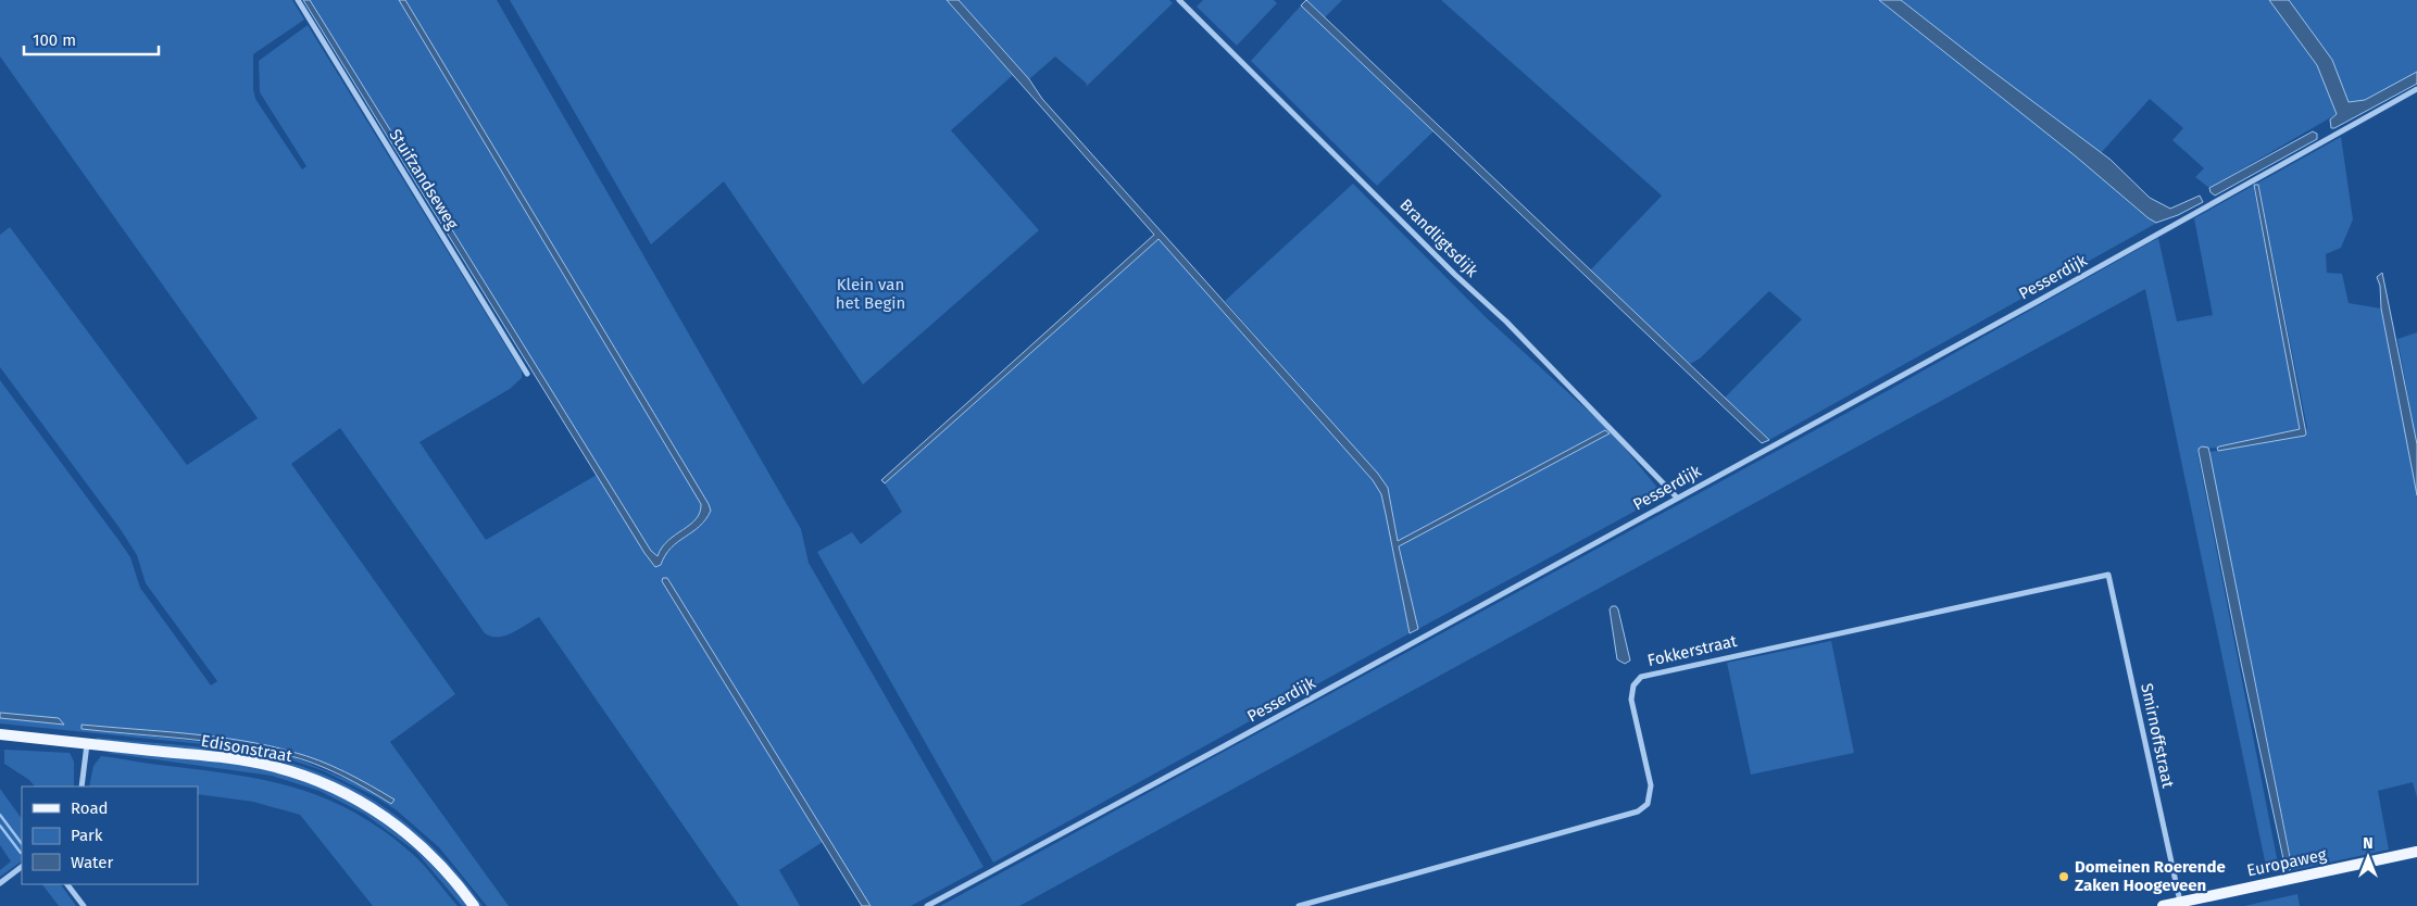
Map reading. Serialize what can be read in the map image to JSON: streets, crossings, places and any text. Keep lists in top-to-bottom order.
{
  "streets": {
    "main road": ["Edisonstraat", "Europaweg"],
    "street": [
      "Stuifzandseweg",
      "Brandligtsdijk",
      "Pesserdijk",
      "Fokkerstraat",
      "Smirnoffstraat"
    ]
  },
  "crossings": [
    ["Brandligtsdijk", "Pesserdijk"],
    ["Fokkerstraat", "Smirnoffstraat"],
    ["Smirnoffstraat", "Europaweg"]
  ],
  "parks": ["Klein van het Begin"],
  "places": ["Domeinen Roerende Zaken Hoogeveen"],
  "legend": ["Road", "Park", "Water"],
  "scale_bar": "100 m",
  "north": "top"
}
